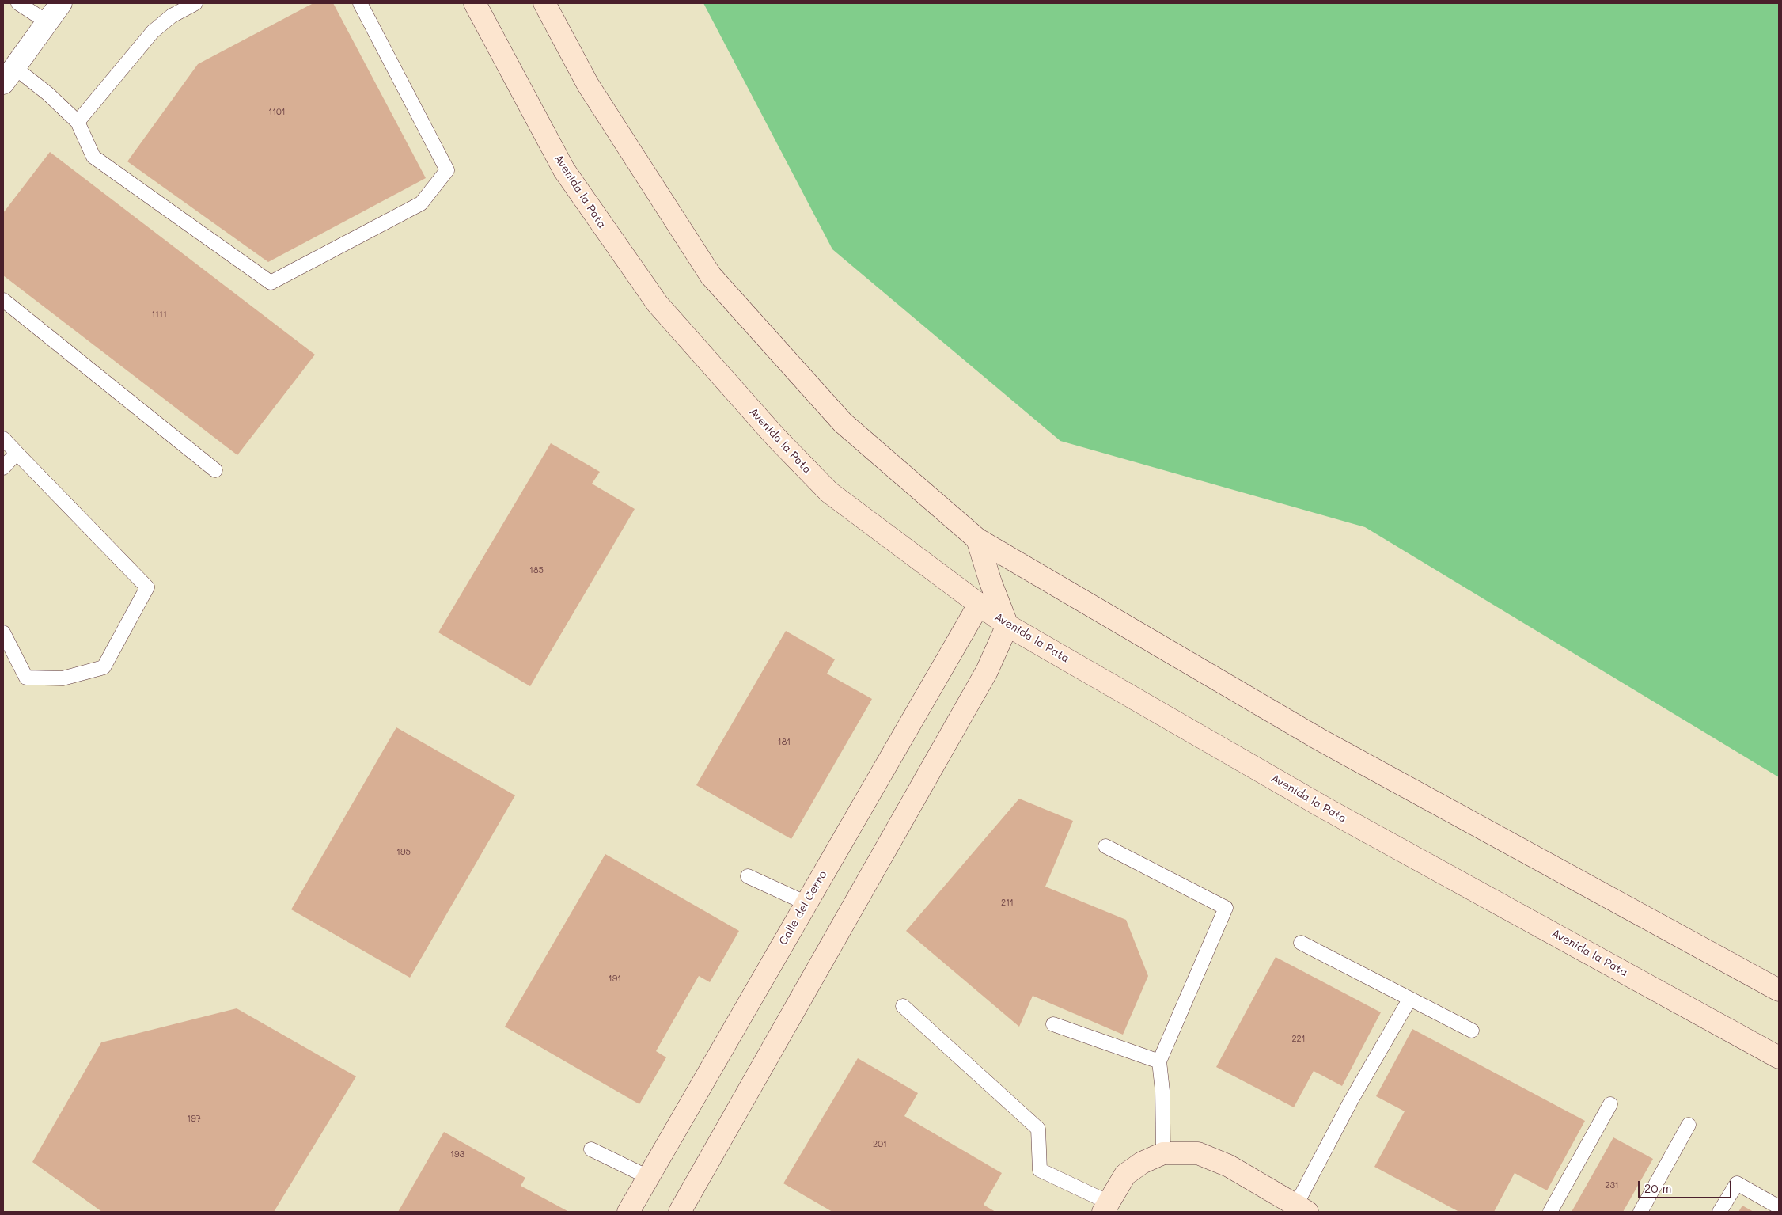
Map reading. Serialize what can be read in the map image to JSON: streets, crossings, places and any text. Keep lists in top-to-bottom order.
{
  "streets": {
    "main road": ["Avenida la Pata", "Calle del Cerro"]
  },
  "crossings": [
    ["Avenida la Pata", "Calle del Cerro"]
  ],
  "house_numbers": [
    "1101",
    "1111",
    "185",
    "181",
    "195",
    "211",
    "191",
    "221",
    "197",
    "201",
    "193",
    "231"
  ],
  "scale_bar": "20 m"
}
